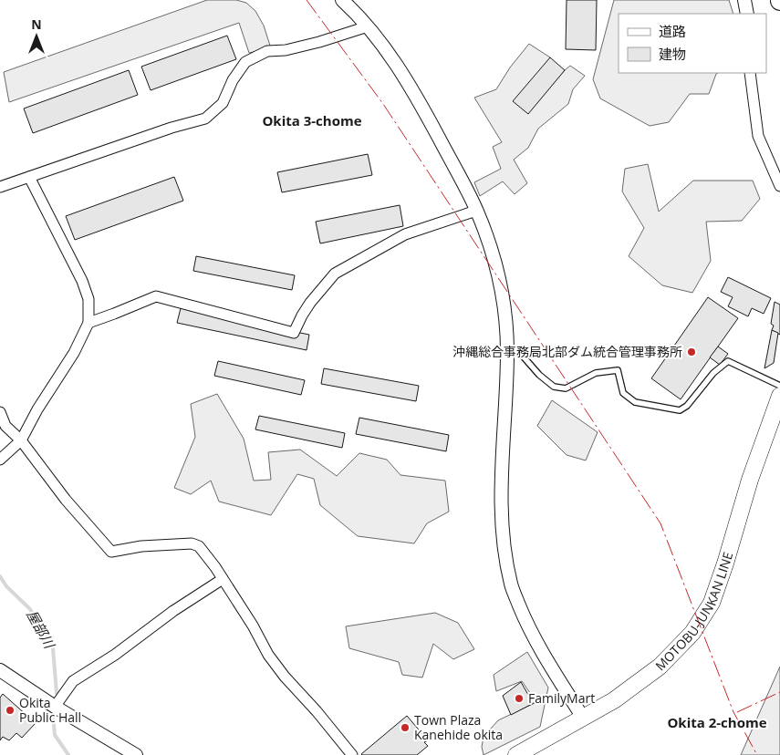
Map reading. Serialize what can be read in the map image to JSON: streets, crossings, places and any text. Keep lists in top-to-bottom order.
{
  "streets": {
    "main road": ["MOTOBU-JUNKAN LINE"]
  },
  "districts": ["Okita 3-chome", "Okita 2-chome"],
  "water": ["屋部川"],
  "places": [
    "沖縄総合事務局北部ダム統合管理事務所",
    "FamilyMart",
    "Okita Public Hall",
    "Town Plaza Kanehide okita"
  ],
  "legend": ["道路", "建物"],
  "north": "top"
}
